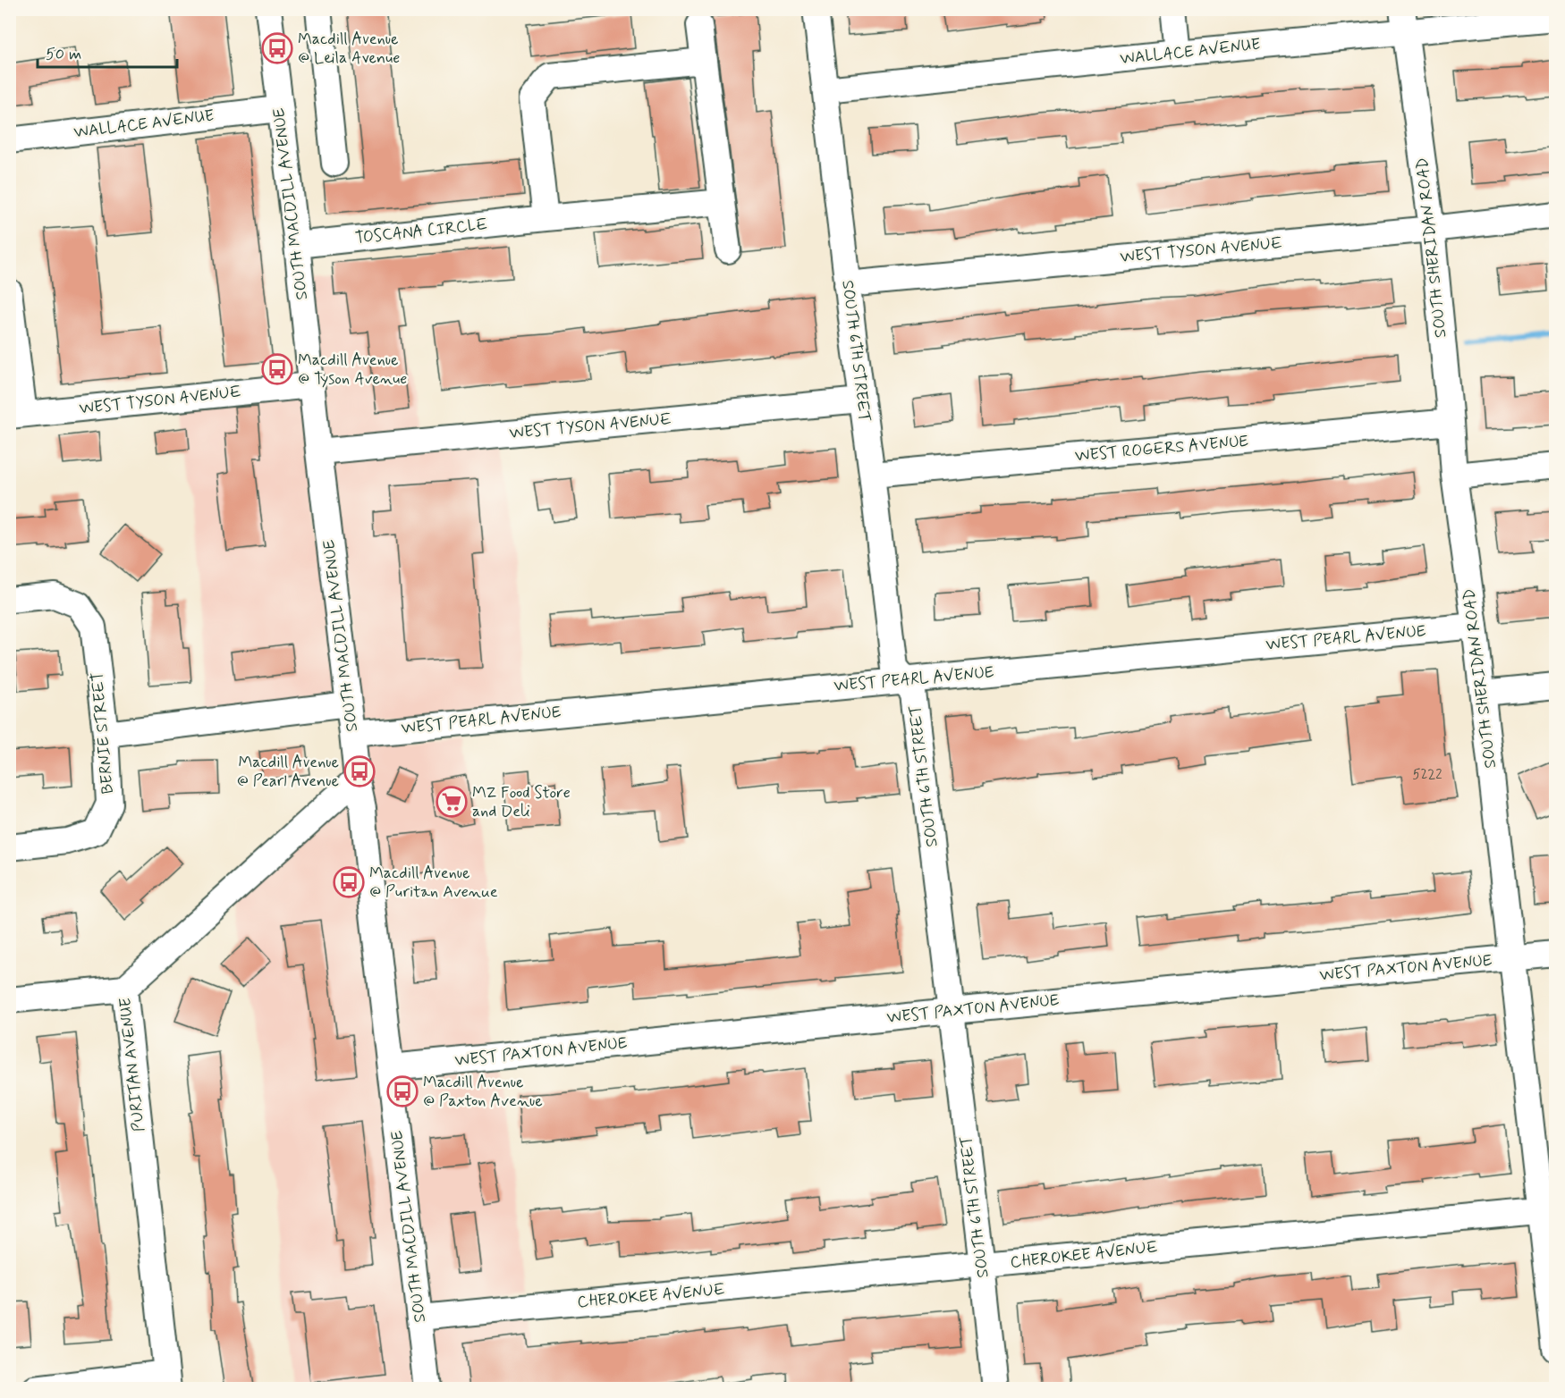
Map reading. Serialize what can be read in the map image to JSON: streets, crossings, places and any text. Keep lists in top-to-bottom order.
{
  "streets": {
    "street": [
      "WALLACE AVENUE",
      "SOUTH MACDILL AVENUE",
      "TOSCANA CIRCLE",
      "SOUTH SHERIDAN ROAD",
      "WEST TYSON AVENUE",
      "SOUTH 6TH STREET",
      "WEST ROGERS AVENUE",
      "WEST PEARL AVENUE",
      "BERNIE STREET",
      "WEST PAXTON AVENUE",
      "PURITAN AVENUE",
      "CHEROKEE AVENUE"
    ]
  },
  "crossings": [
    ["WALLACE AVENUE", "SOUTH MACDILL AVENUE"],
    ["WALLACE AVENUE", "SOUTH SHERIDAN ROAD"],
    ["WALLACE AVENUE", "SOUTH 6TH STREET"],
    ["SOUTH MACDILL AVENUE", "TOSCANA CIRCLE"],
    ["SOUTH MACDILL AVENUE", "WEST TYSON AVENUE"],
    ["SOUTH MACDILL AVENUE", "WEST PEARL AVENUE"],
    ["SOUTH MACDILL AVENUE", "WEST PAXTON AVENUE"],
    ["SOUTH MACDILL AVENUE", "PURITAN AVENUE"],
    ["SOUTH MACDILL AVENUE", "CHEROKEE AVENUE"],
    ["SOUTH SHERIDAN ROAD", "WEST TYSON AVENUE"],
    ["SOUTH SHERIDAN ROAD", "WEST ROGERS AVENUE"],
    ["SOUTH SHERIDAN ROAD", "WEST PEARL AVENUE"],
    ["SOUTH SHERIDAN ROAD", "WEST PAXTON AVENUE"],
    ["SOUTH SHERIDAN ROAD", "CHEROKEE AVENUE"],
    ["WEST TYSON AVENUE", "SOUTH 6TH STREET"],
    ["SOUTH 6TH STREET", "WEST ROGERS AVENUE"],
    ["SOUTH 6TH STREET", "WEST PEARL AVENUE"],
    ["SOUTH 6TH STREET", "WEST PAXTON AVENUE"],
    ["SOUTH 6TH STREET", "CHEROKEE AVENUE"]
  ],
  "places": {
    "bus stop": [
      "Macdill Avenue @ Leila Avenue",
      "Macdill Avenue @ Tyson Avenue",
      "Macdill Avenue @ Pearl Avenue",
      "Macdill Avenue @ Puritan Avenue",
      "Macdill Avenue @ Paxton Avenue"
    ],
    "supermarket": ["MZ Food Store and Deli"]
  },
  "house_numbers": ["5222"],
  "scale_bar": "50 m"
}
